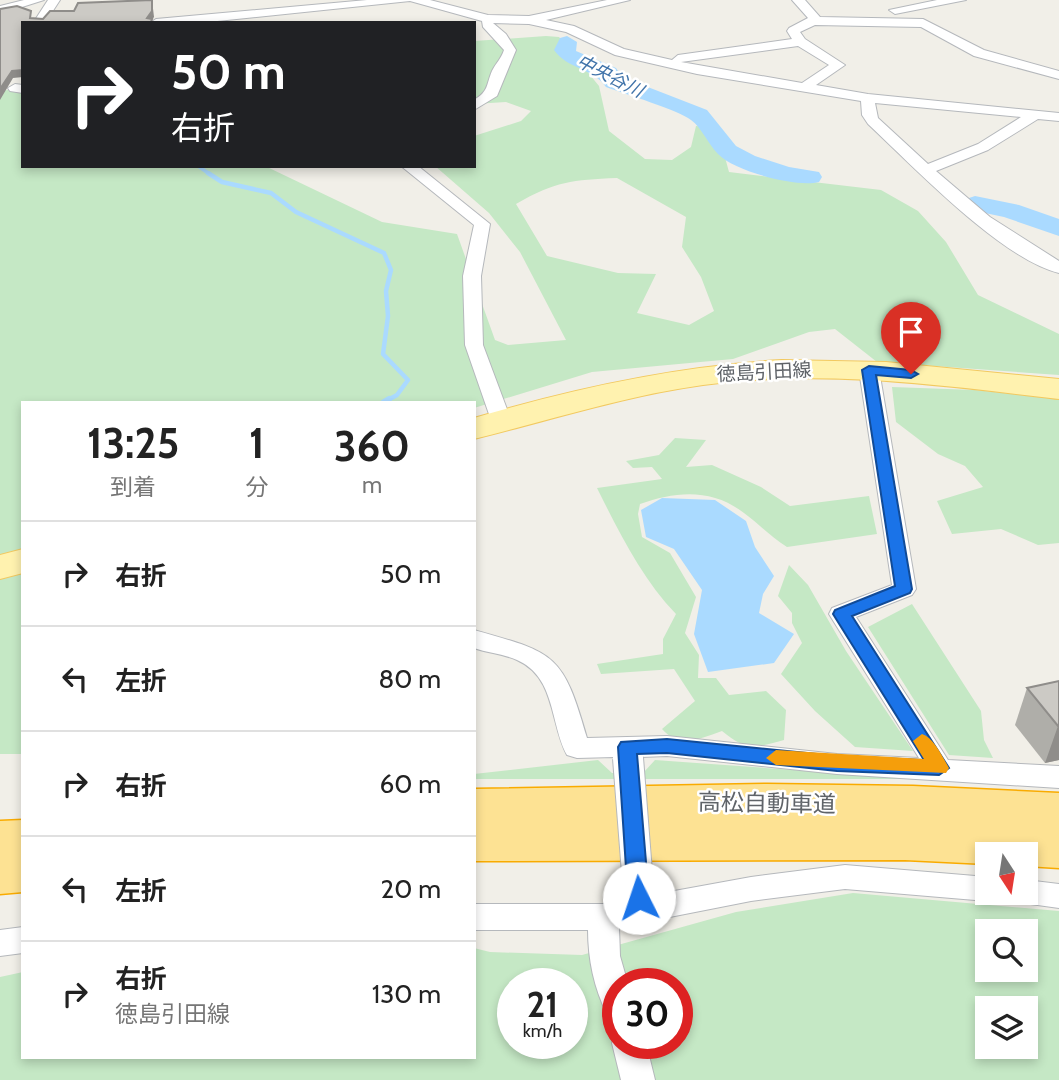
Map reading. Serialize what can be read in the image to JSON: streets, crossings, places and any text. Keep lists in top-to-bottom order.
{
  "streets": {
    "highway": ["高松自動車道"],
    "main road": ["徳島引田線"]
  },
  "water": ["中央谷川"],
  "north": "bottom",
  "page": {
    "turn": ["50 m", "右折"],
    "eta": [
      "13:25",
      "到着",
      "1",
      "分",
      "360",
      "m"
    ],
    "list": [
      {
        "name": "右折",
        "value": "50 m"
      },
      {
        "name": "左折",
        "value": "80 m"
      },
      {
        "name": "右折",
        "value": "60 m"
      },
      {
        "name": "左折",
        "value": "20 m"
      },
      {
        "name": "右折",
        "note": "徳島引田線",
        "value": "130 m"
      }
    ],
    "speed": "21 km/h",
    "limit": "30"
  }
}
